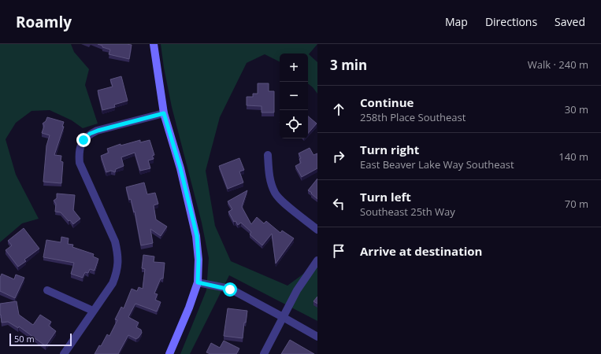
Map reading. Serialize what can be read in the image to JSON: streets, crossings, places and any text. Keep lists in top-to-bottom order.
{
  "scale_bar": "50 m",
  "page": {
    "header": "Roamly",
    "nav": ["Map", "Directions", "Saved"],
    "heading": ["3 min", "Walk · 240 m"],
    "map_buttons": ["+", "−"],
    "list": [
      ["Continue", "258th Place Southeast", "30 m"],
      ["Turn right", "East Beaver Lake Way Southeast", "140 m"],
      ["Turn left", "Southeast 25th Way", "70 m"],
      "Arrive at destination"
    ],
    "scale": "50 m"
  }
}
